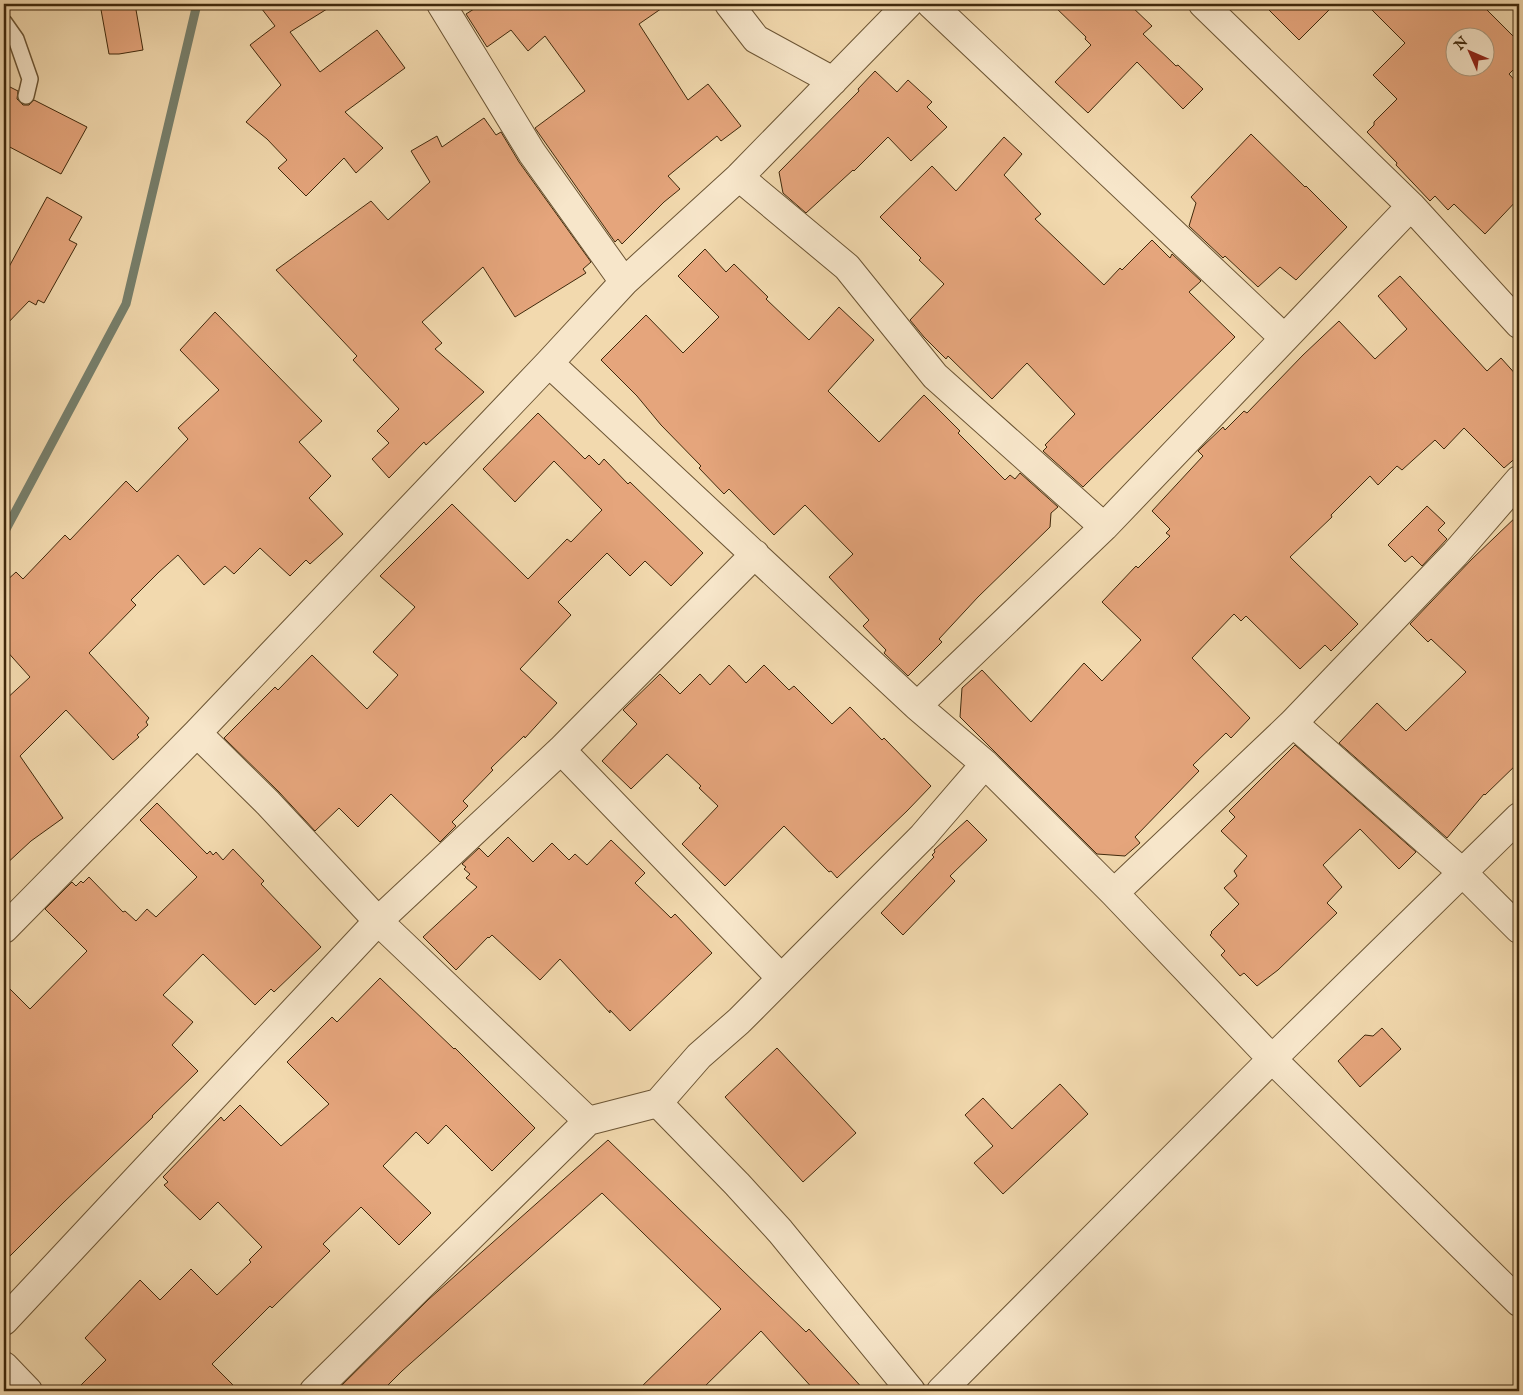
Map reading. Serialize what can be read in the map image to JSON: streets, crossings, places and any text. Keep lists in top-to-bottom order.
{
  "north": "top left"
}
